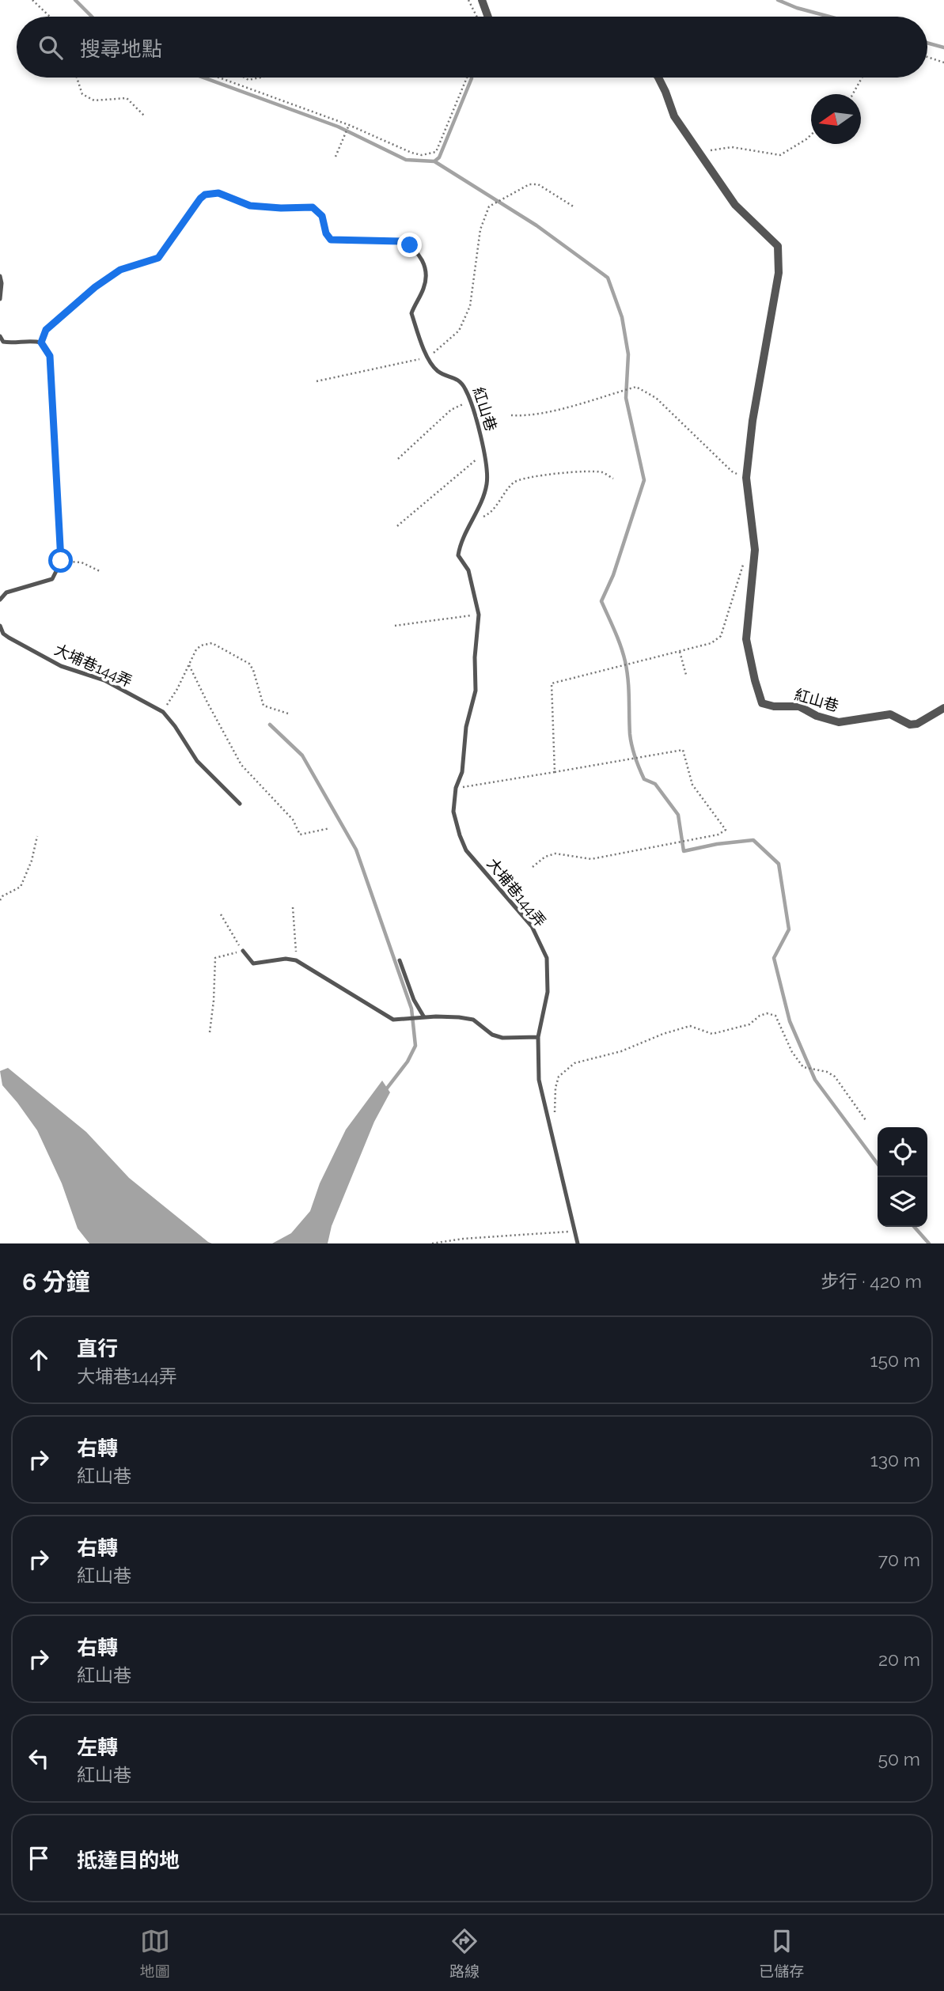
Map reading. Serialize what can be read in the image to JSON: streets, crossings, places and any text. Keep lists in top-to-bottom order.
{
  "streets": {
    "street": ["紅山巷"],
    "lane": ["大埔巷144弄"]
  },
  "crossings": [
    ["紅山巷", "大埔巷144弄"]
  ],
  "north": "left",
  "page": {
    "search": "搜尋地點",
    "heading": ["6 分鐘", "步行 · 420 m"],
    "list": [
      ["直行", "大埔巷144弄", "150 m"],
      ["右轉", "紅山巷", "130 m"],
      ["右轉", "紅山巷", "70 m"],
      ["右轉", "紅山巷", "20 m"],
      ["左轉", "紅山巷", "50 m"],
      "抵達目的地"
    ],
    "nav": ["地圖", "路線", "已儲存"]
  }
}
